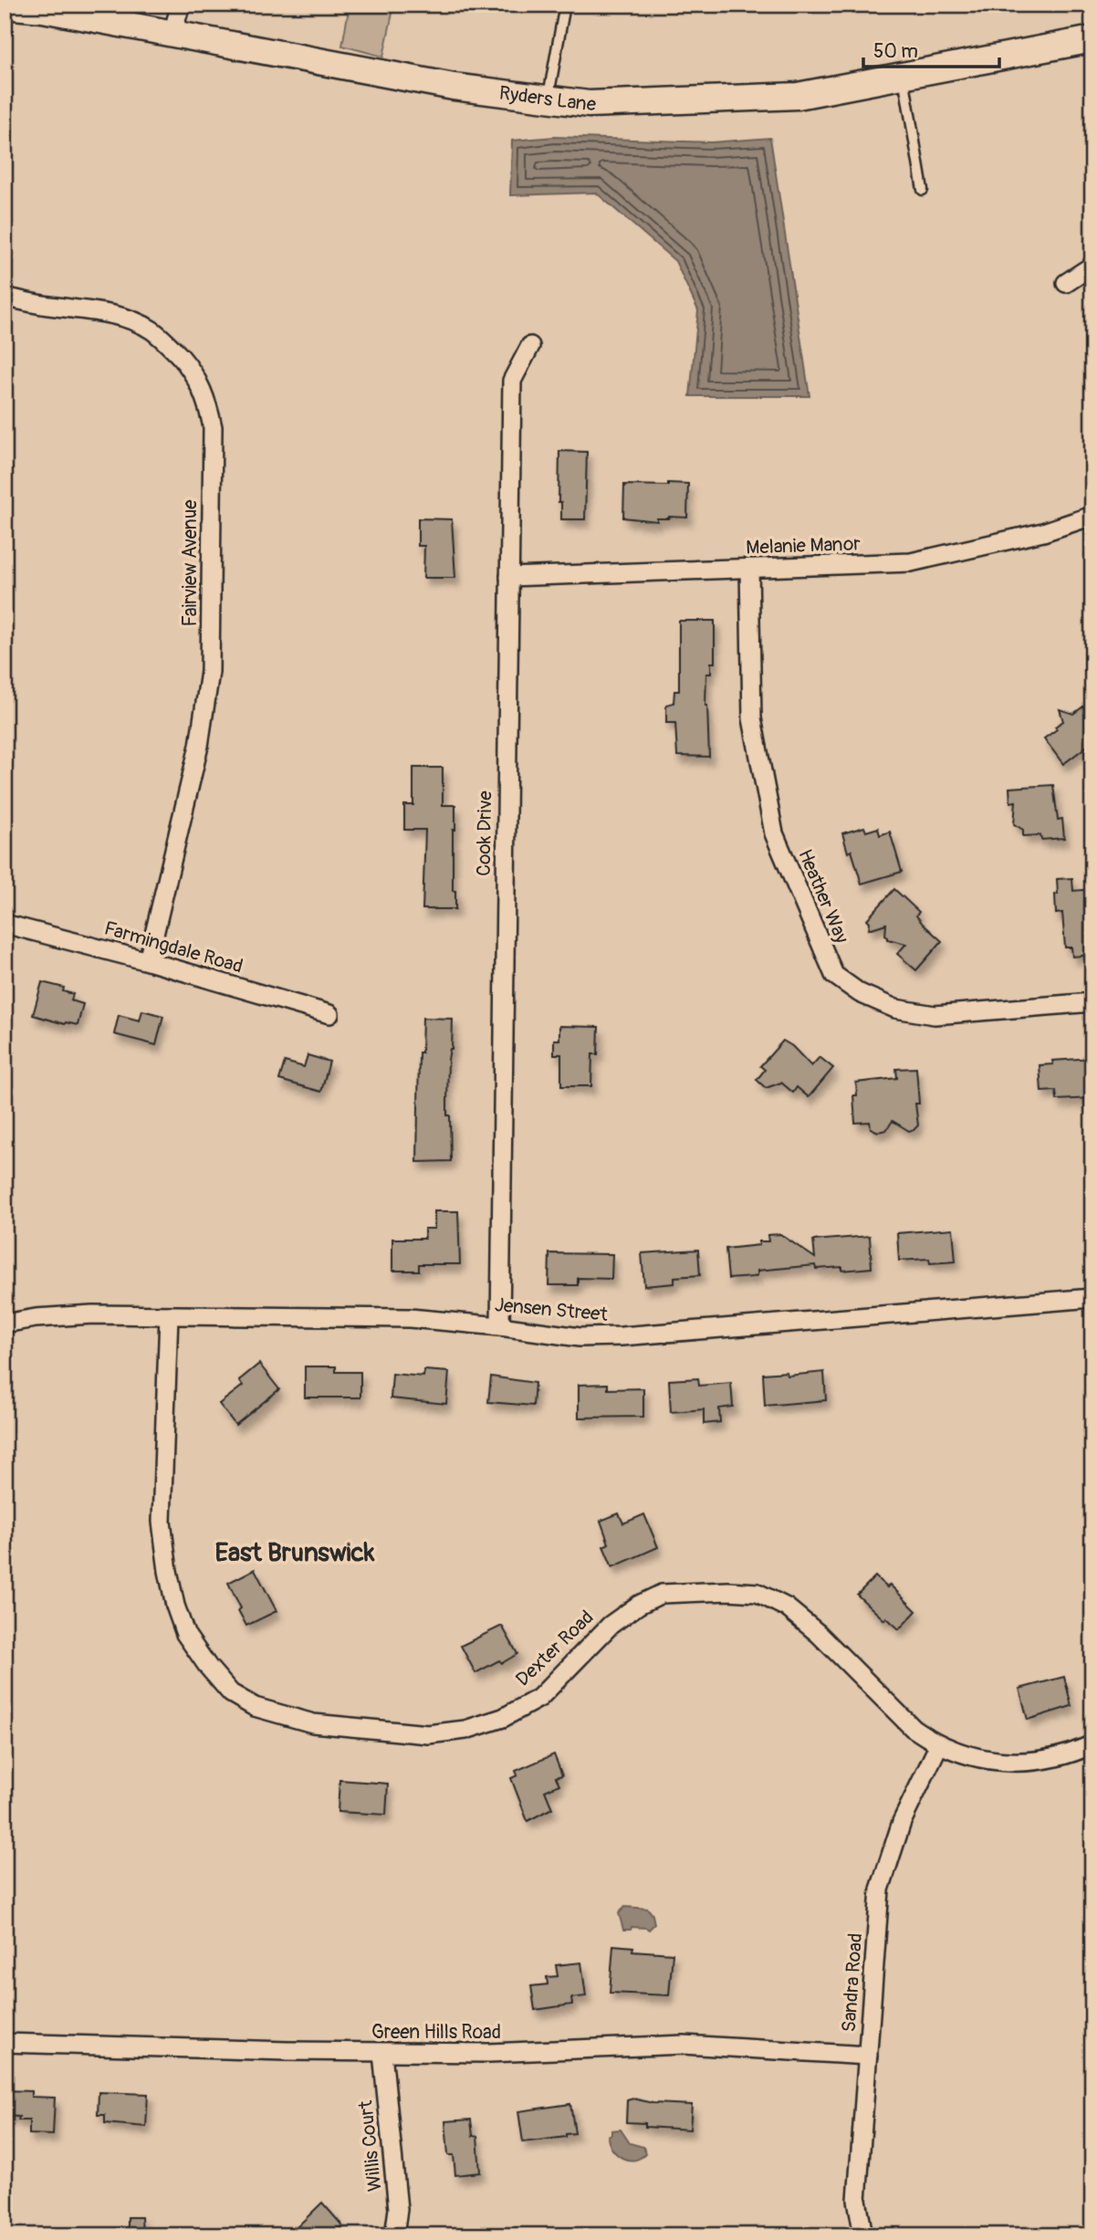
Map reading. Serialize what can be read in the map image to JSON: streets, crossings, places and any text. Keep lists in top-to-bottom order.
{
  "streets": {
    "main road": ["Ryders Lane"],
    "street": [
      "Melanie Manor",
      "Fairview Avenue",
      "Cook Drive",
      "Heather Way",
      "Farmingdale Road",
      "Jensen Street",
      "Dexter Road",
      "Sandra Road",
      "Green Hills Road",
      "Willis Court"
    ]
  },
  "crossings": [
    ["Melanie Manor", "Cook Drive"],
    ["Melanie Manor", "Heather Way"],
    ["Fairview Avenue", "Farmingdale Road"],
    ["Cook Drive", "Jensen Street"],
    ["Jensen Street", "Dexter Road"],
    ["Dexter Road", "Sandra Road"],
    ["Sandra Road", "Green Hills Road"],
    ["Green Hills Road", "Willis Court"]
  ],
  "districts": ["East Brunswick"],
  "scale_bar": "50 m"
}
